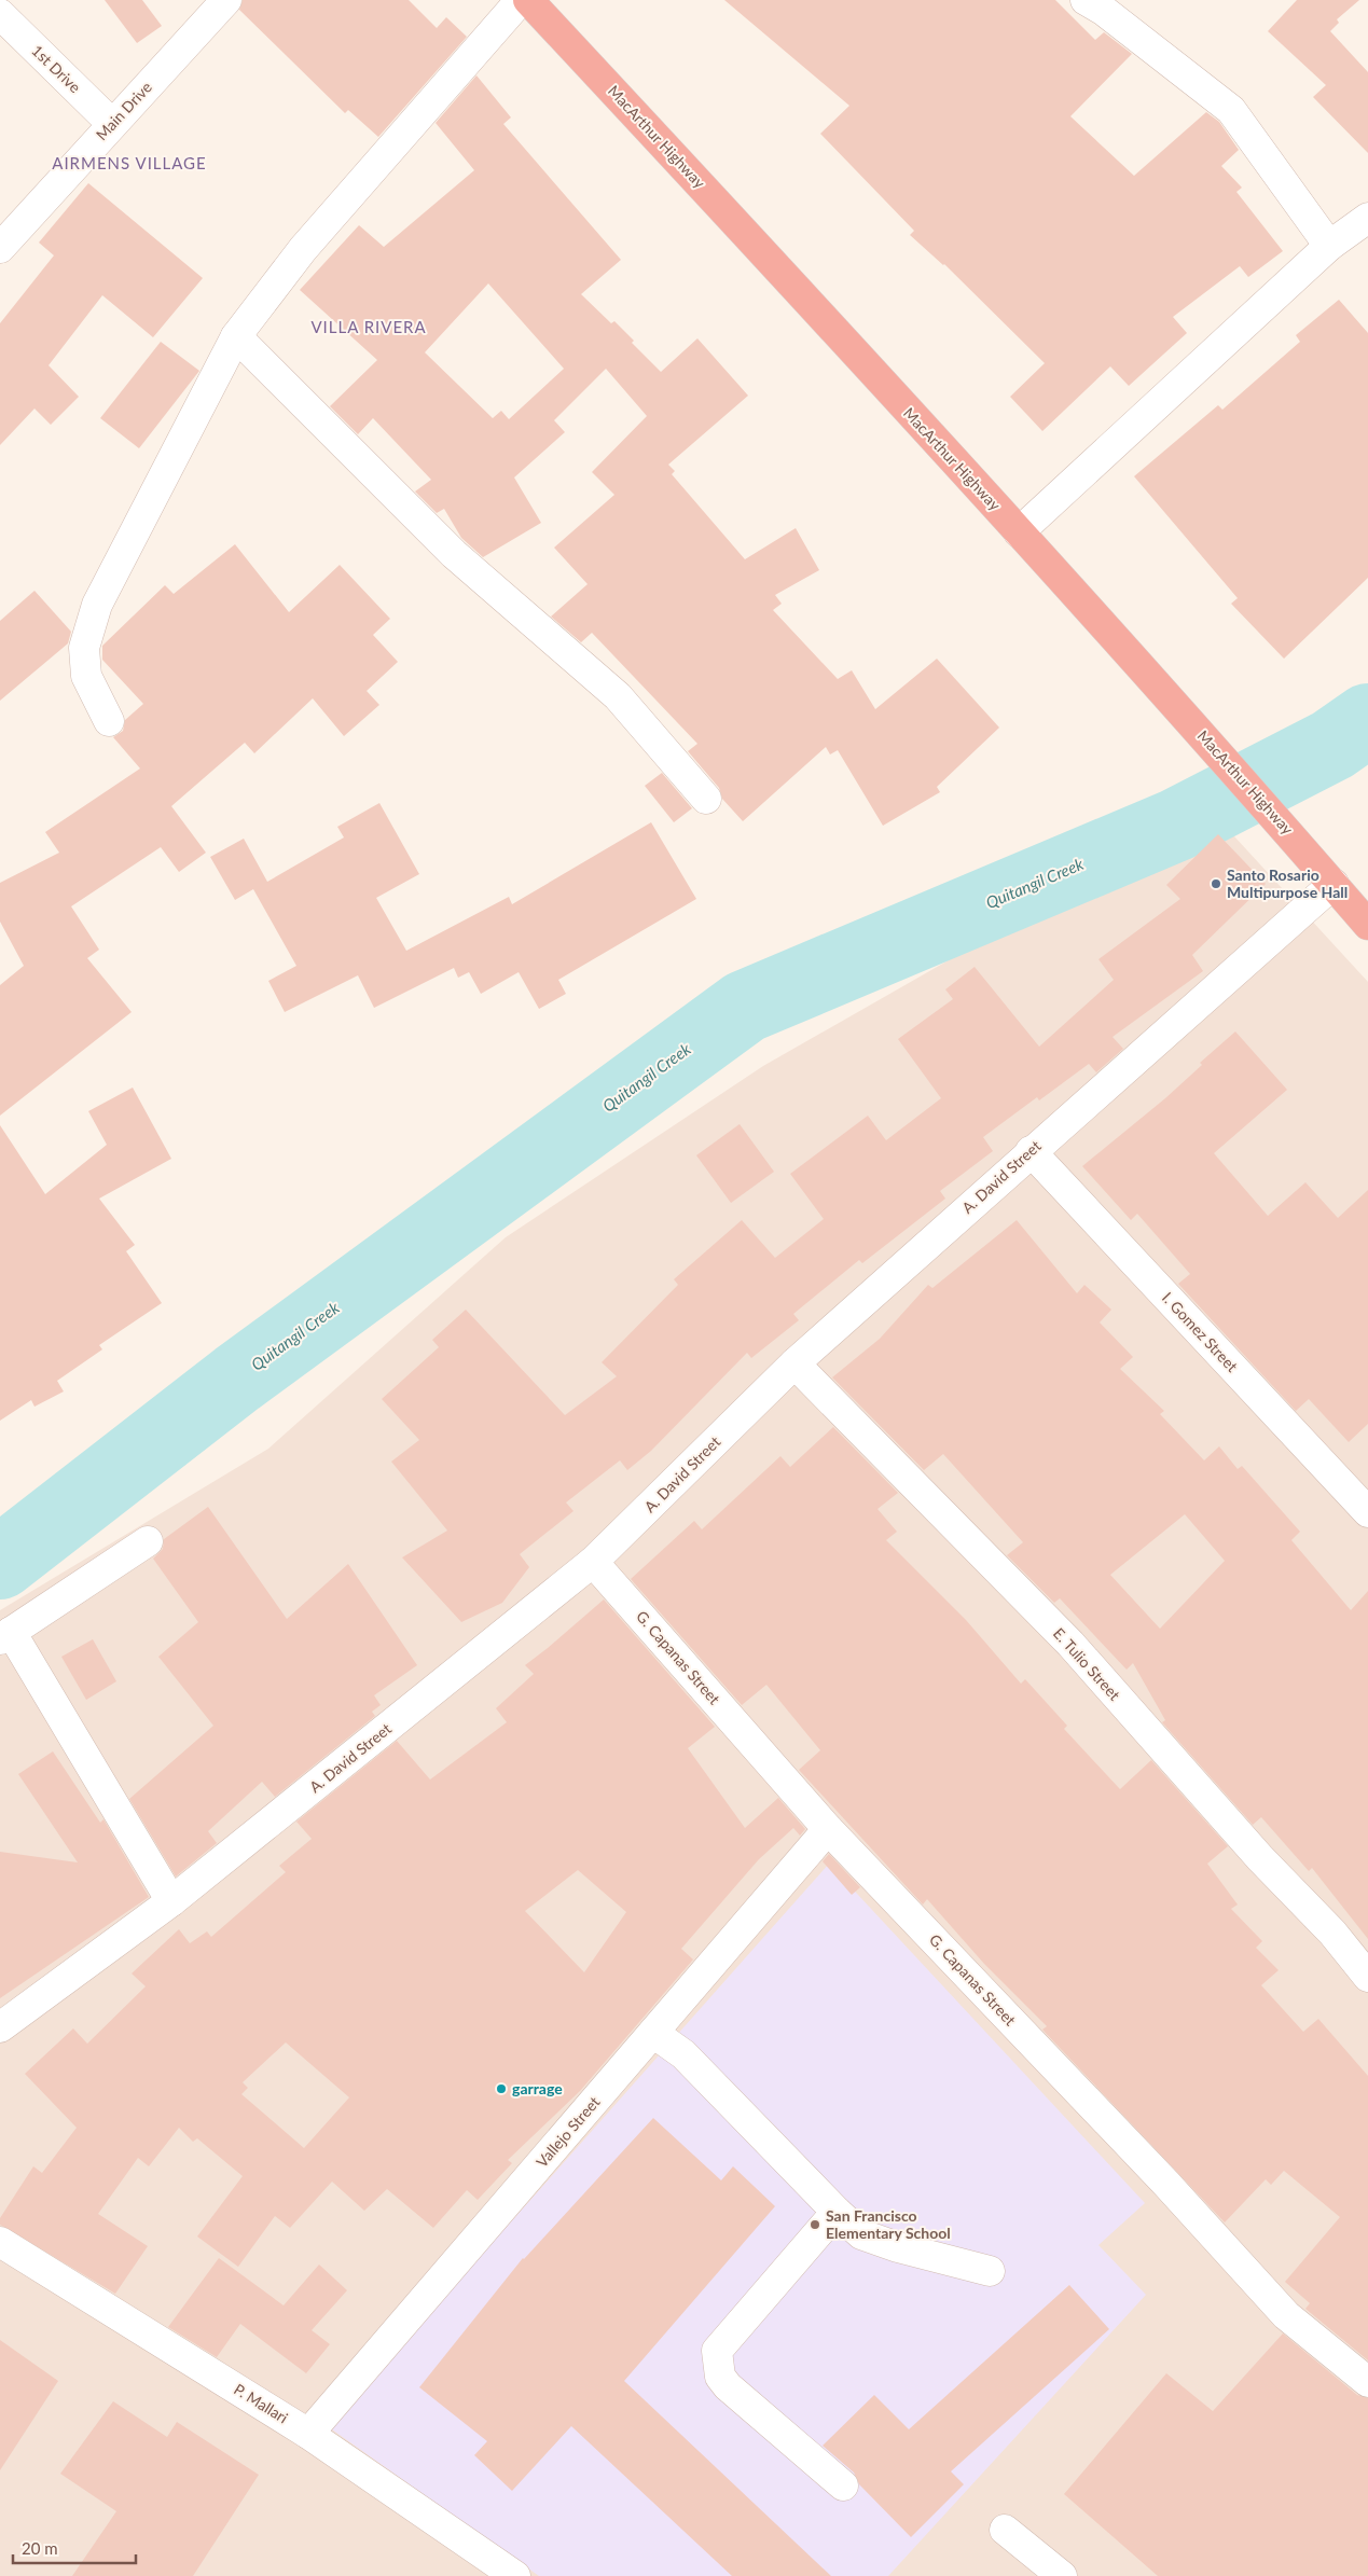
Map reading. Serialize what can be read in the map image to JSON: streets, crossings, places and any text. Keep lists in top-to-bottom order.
{
  "streets": {
    "highway": ["MacArthur Highway"],
    "street": [
      "1st Drive",
      "Main Drive",
      "A. David Street",
      "I. Gomez Street",
      "G. Capanas Street",
      "E. Tulio Street",
      "Vallejo Street",
      "P. Mallari"
    ]
  },
  "crossings": [
    ["1st Drive", "Main Drive"],
    ["MacArthur Highway", "A. David Street"],
    ["A. David Street", "I. Gomez Street"],
    ["A. David Street", "G. Capanas Street"],
    ["A. David Street", "E. Tulio Street"],
    ["G. Capanas Street", "Vallejo Street"],
    ["Vallejo Street", "P. Mallari"]
  ],
  "districts": ["AIRMENS VILLAGE", "VILLA RIVERA"],
  "water": ["Quitangil Creek"],
  "places": ["Santo Rosario Multipurpose Hall", "garrage", "San Francisco Elementary School"],
  "scale_bar": "20 m"
}
